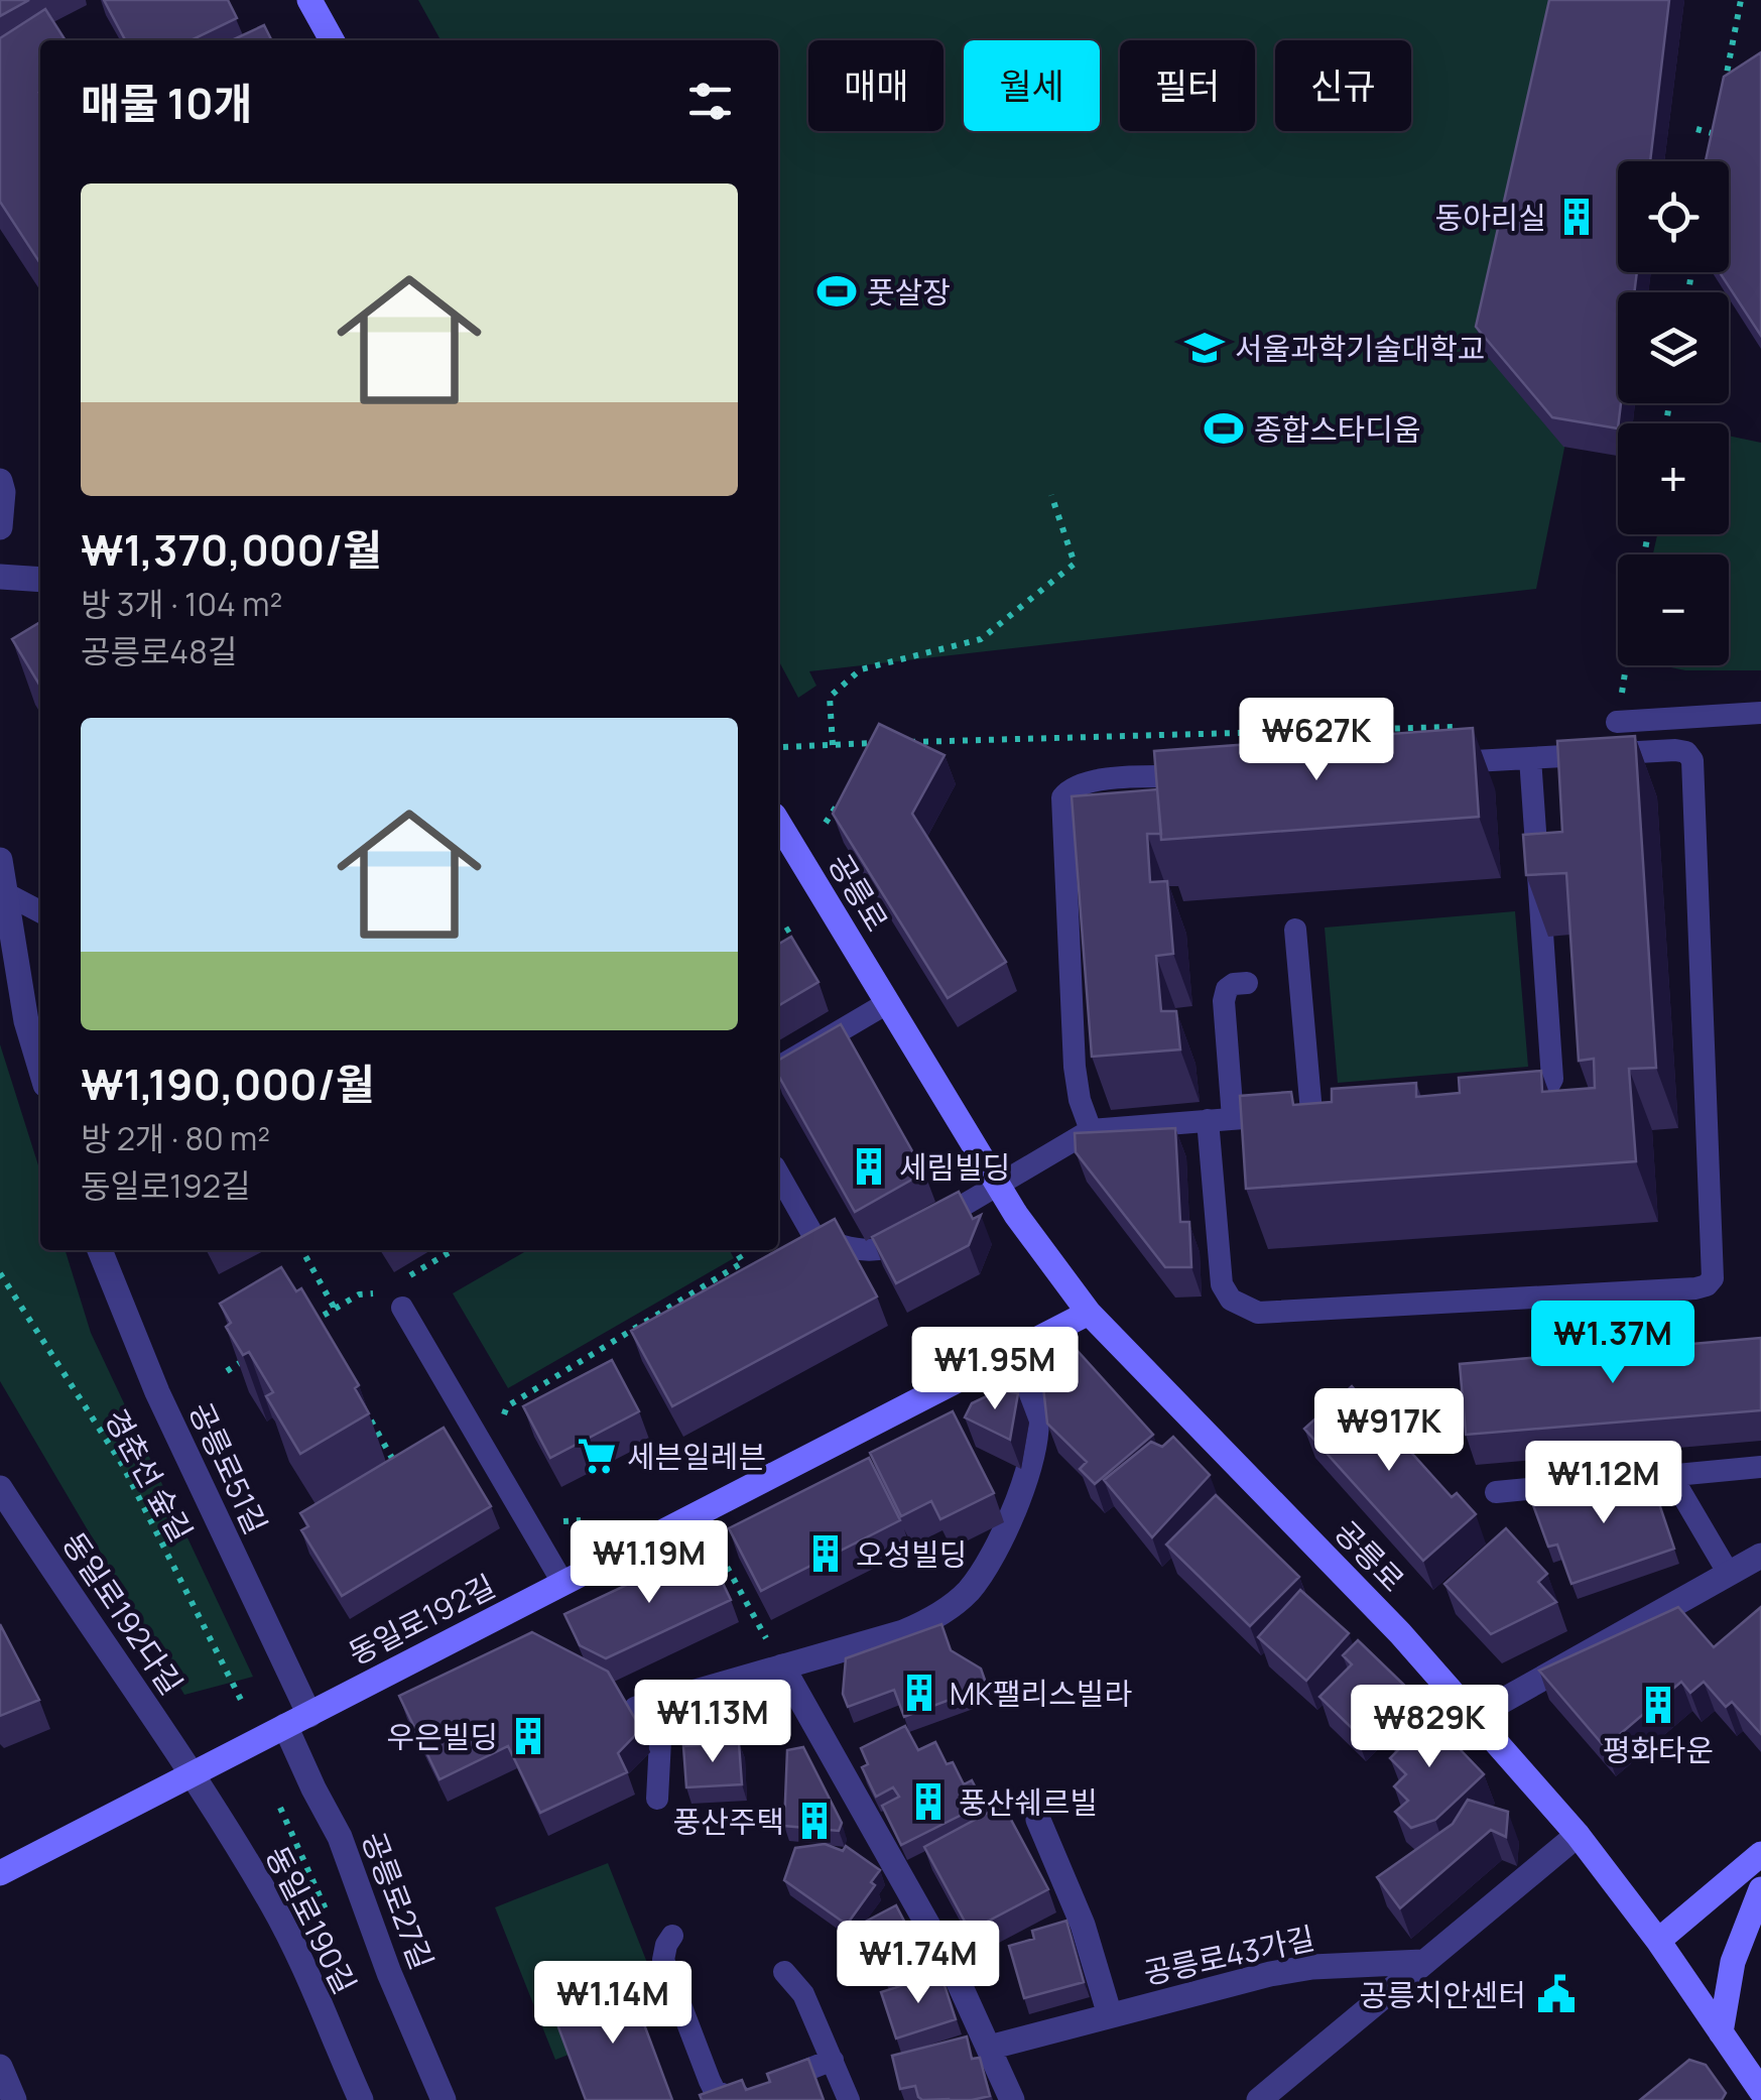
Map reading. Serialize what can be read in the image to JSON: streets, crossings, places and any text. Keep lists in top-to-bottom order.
{
  "streets": {
    "street": [
      "공릉로",
      "공릉로51길",
      "동일로192다길",
      "동일로192길",
      "공릉로27길",
      "동일로190길",
      "공릉로43가길"
    ],
    "path": ["경춘선 숲길"]
  },
  "crossings": [
    ["공릉로", "동일로192길"],
    ["공릉로51길", "동일로192길"],
    ["공릉로51길", "공릉로27길"],
    ["동일로192다길", "동일로192길"],
    ["동일로192다길", "동일로190길"],
    ["동일로192길", "공릉로27길"],
    ["동일로192길", "동일로190길"]
  ],
  "places": {
    "building": [
      "동아리실",
      "세림빌딩",
      "오성빌딩",
      "MK팰리스빌라",
      "평화타운",
      "우은빌딩",
      "풍산쉐르빌",
      "풍산주택"
    ],
    "sports": ["풋살장", "종합스타디움"],
    "school or university": ["서울과학기술대학교"],
    "supermarket": ["세븐일레븐"],
    "public building": ["공릉치안센터"]
  },
  "page": {
    "chip": [
      "매매",
      "월세",
      "필터",
      "신규"
    ],
    "heading": "매물 10개",
    "map_buttons": ["+", "−"],
    "list": [
      {
        "name": "₩1,370,000/월",
        "note": "방 3개 · 104 m² · 공릉로48길"
      },
      {
        "name": "₩1,190,000/월",
        "note": "방 2개 · 80 m² · 동일로192길"
      }
    ],
    "price": [
      "₩627K",
      "₩1.37M",
      "₩1.95M",
      "₩917K",
      "₩1.12M",
      "₩1.19M",
      "₩1.13M",
      "₩829K",
      "₩1.74M",
      "₩1.14M"
    ]
  }
}
